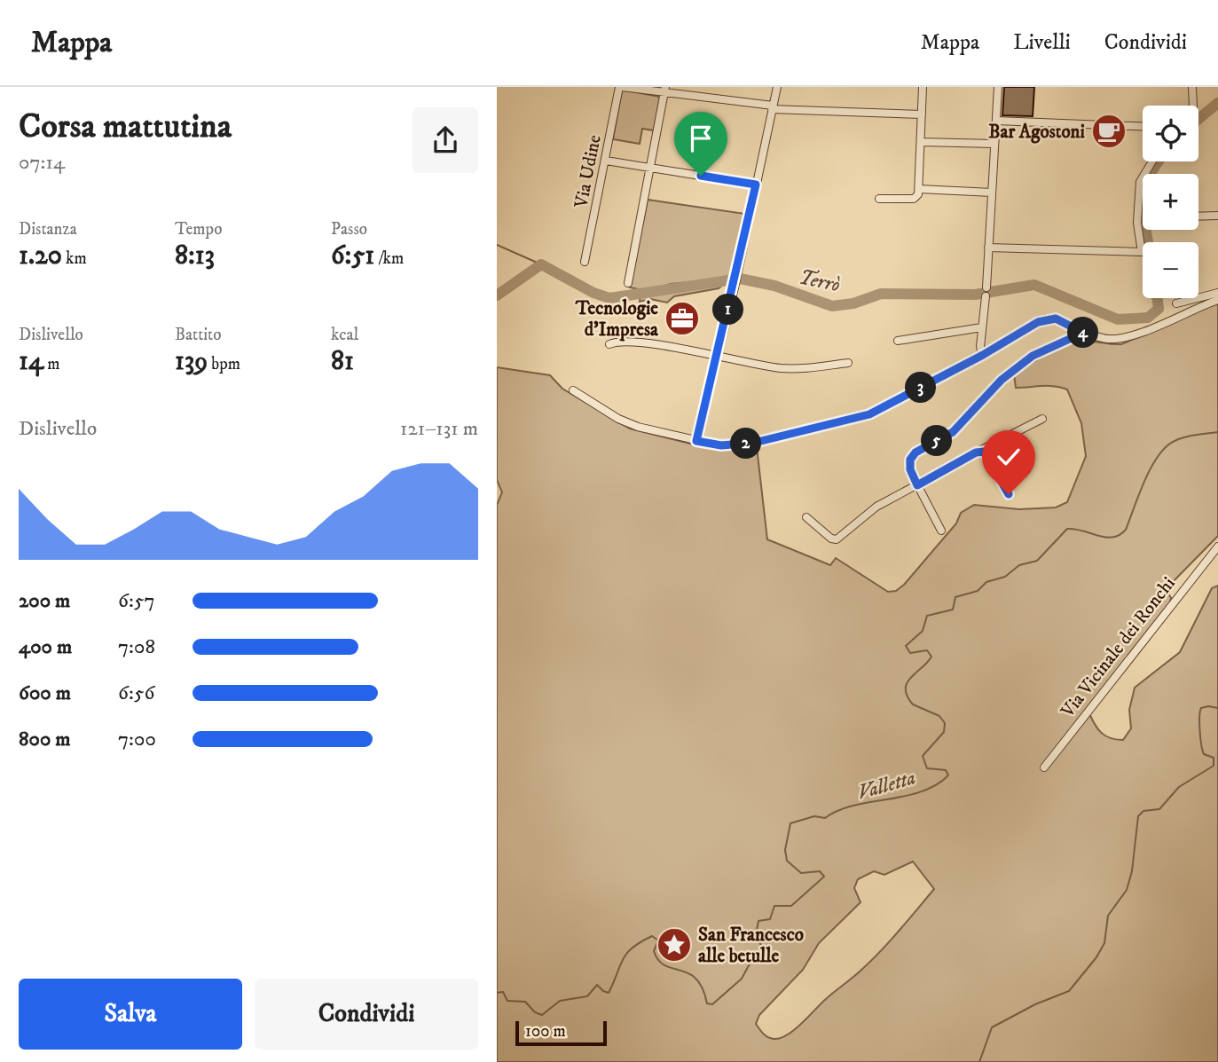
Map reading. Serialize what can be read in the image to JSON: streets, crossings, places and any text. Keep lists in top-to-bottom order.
{
  "streets": {
    "street": ["Via Udine", "Via Vicinale dei Ronchi"]
  },
  "water": ["Terrò", "Valletta"],
  "places": {
    "cafe": ["Bar Agostoni"],
    "office": ["Tecnologie d'Impresa"],
    "place": ["San Francesco alle betulle"]
  },
  "scale_bar": "100 m",
  "page": {
    "header": "Mappa",
    "nav": ["Mappa", "Livelli", "Condividi"],
    "heading": ["Corsa mattutina", "07:14"],
    "map_buttons": ["+", "−"],
    "stats": [
      ["Distanza", "1.20 km"],
      ["Tempo", "8:13"],
      ["Passo", "6:51 /km"],
      ["Dislivello", "14 m"],
      ["Battito", "139 bpm"],
      ["kcal", "81"]
    ],
    "pins": [
      "1",
      "4",
      "3",
      "5",
      "2"
    ],
    "chart": ["Dislivello", "121–131 m"],
    "list": [
      {
        "name": "200 m",
        "note": "6:57"
      },
      {
        "name": "400 m",
        "note": "7:08"
      },
      {
        "name": "600 m",
        "note": "6:56"
      },
      {
        "name": "800 m",
        "note": "7:00"
      }
    ],
    "buttons": ["Salva", "Condividi"],
    "scale": "100 m"
  }
}
